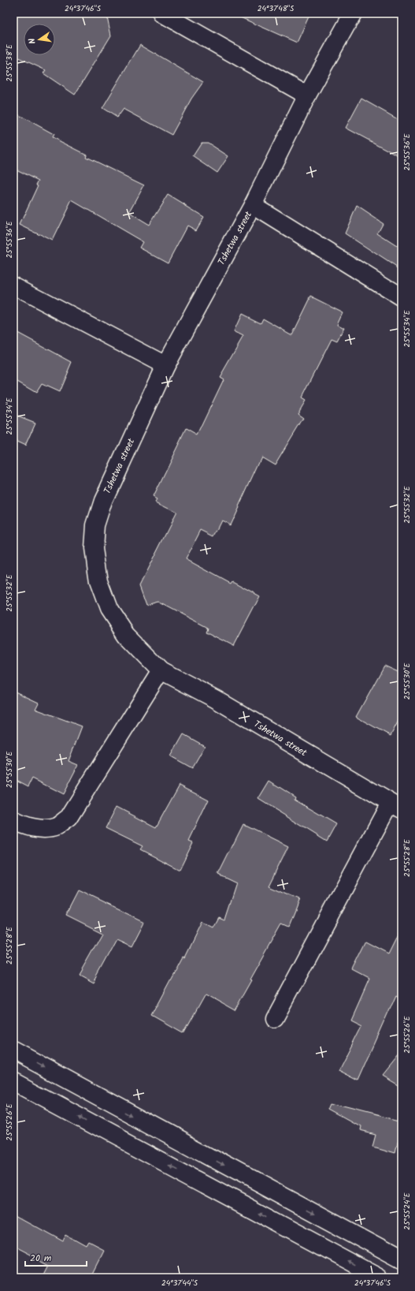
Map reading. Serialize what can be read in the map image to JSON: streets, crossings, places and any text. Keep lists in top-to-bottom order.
{
  "streets": {
    "street": ["Tshetwa street"]
  },
  "scale_bar": "20 m",
  "north": "left",
  "coordinates": [
    "24°37'46\"S",
    "24°37'48\"S",
    "25°55'38\"E",
    "25°55'36\"E",
    "25°55'34\"E",
    "25°55'32\"E",
    "25°55'30\"E",
    "25°55'28\"E",
    "25°55'26\"E",
    "25°55'24\"E",
    "24°37'44\"S"
  ]
}
